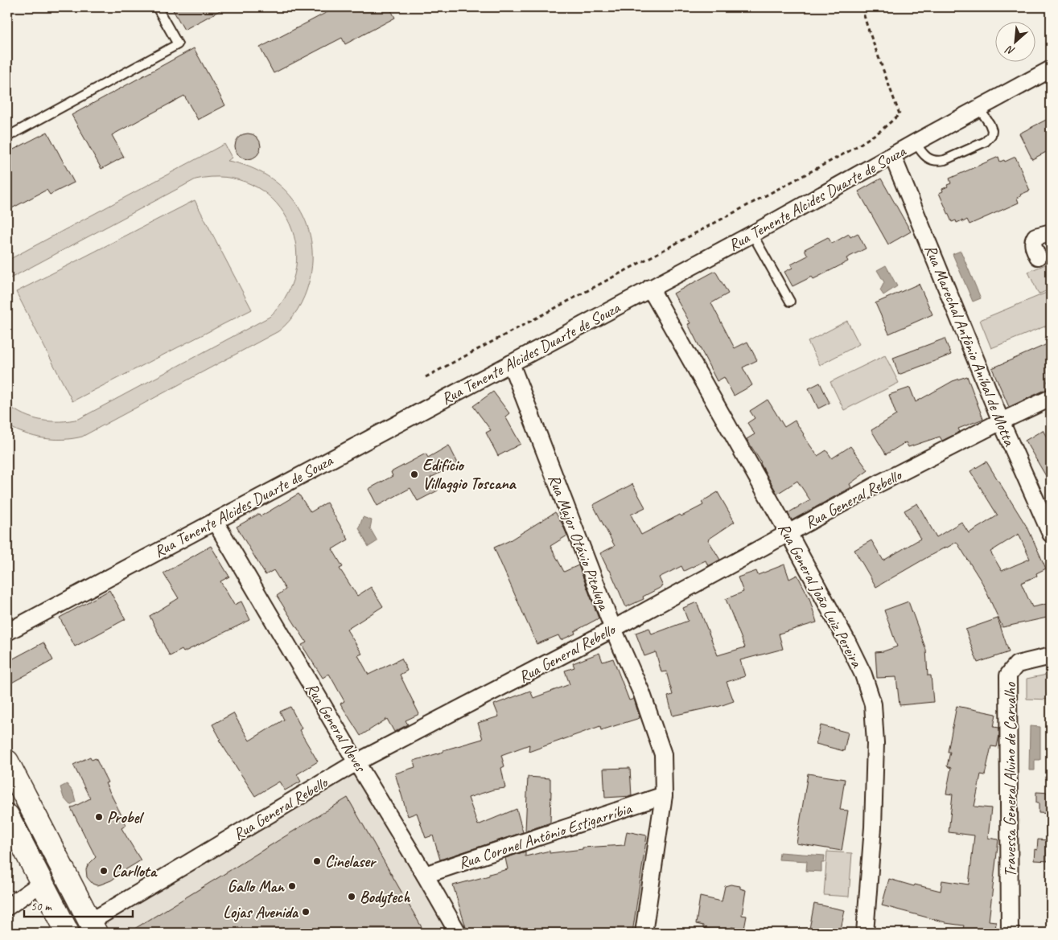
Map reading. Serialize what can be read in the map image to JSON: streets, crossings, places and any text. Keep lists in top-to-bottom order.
{
  "streets": {
    "street": [
      "Rua Tenente Alcides Duarte de Souza",
      "Rua Marechal Antônio Aníbal de Motta",
      "Rua General Rebello",
      "Rua Major Otávio Pitaluga",
      "Rua General João Luiz Pereira",
      "Rua General Neves",
      "Travessa General Alvino de Carvalho",
      "Rua Coronel Antônio Estigarríbia"
    ]
  },
  "crossings": [
    ["Rua Tenente Alcides Duarte de Souza", "Rua Marechal Antônio Aníbal de Motta"],
    ["Rua Tenente Alcides Duarte de Souza", "Rua Major Otávio Pitaluga"],
    ["Rua Tenente Alcides Duarte de Souza", "Rua General João Luiz Pereira"],
    ["Rua Tenente Alcides Duarte de Souza", "Rua General Neves"],
    ["Rua Marechal Antônio Aníbal de Motta", "Rua General Rebello"],
    ["Rua General Rebello", "Rua Major Otávio Pitaluga"],
    ["Rua General Rebello", "Rua General João Luiz Pereira"],
    ["Rua General Rebello", "Rua General Neves"],
    ["Rua Major Otávio Pitaluga", "Rua Coronel Antônio Estigarríbia"],
    ["Rua General Neves", "Rua Coronel Antônio Estigarríbia"]
  ],
  "places": [
    "Edifício Villaggio Toscana",
    "Probel",
    "Cinelaser",
    "Carllota",
    "Gallo Man",
    "Bodytech",
    "Lojas Avenida"
  ],
  "scale_bar": "50 m",
  "north": "bottom left"
}
